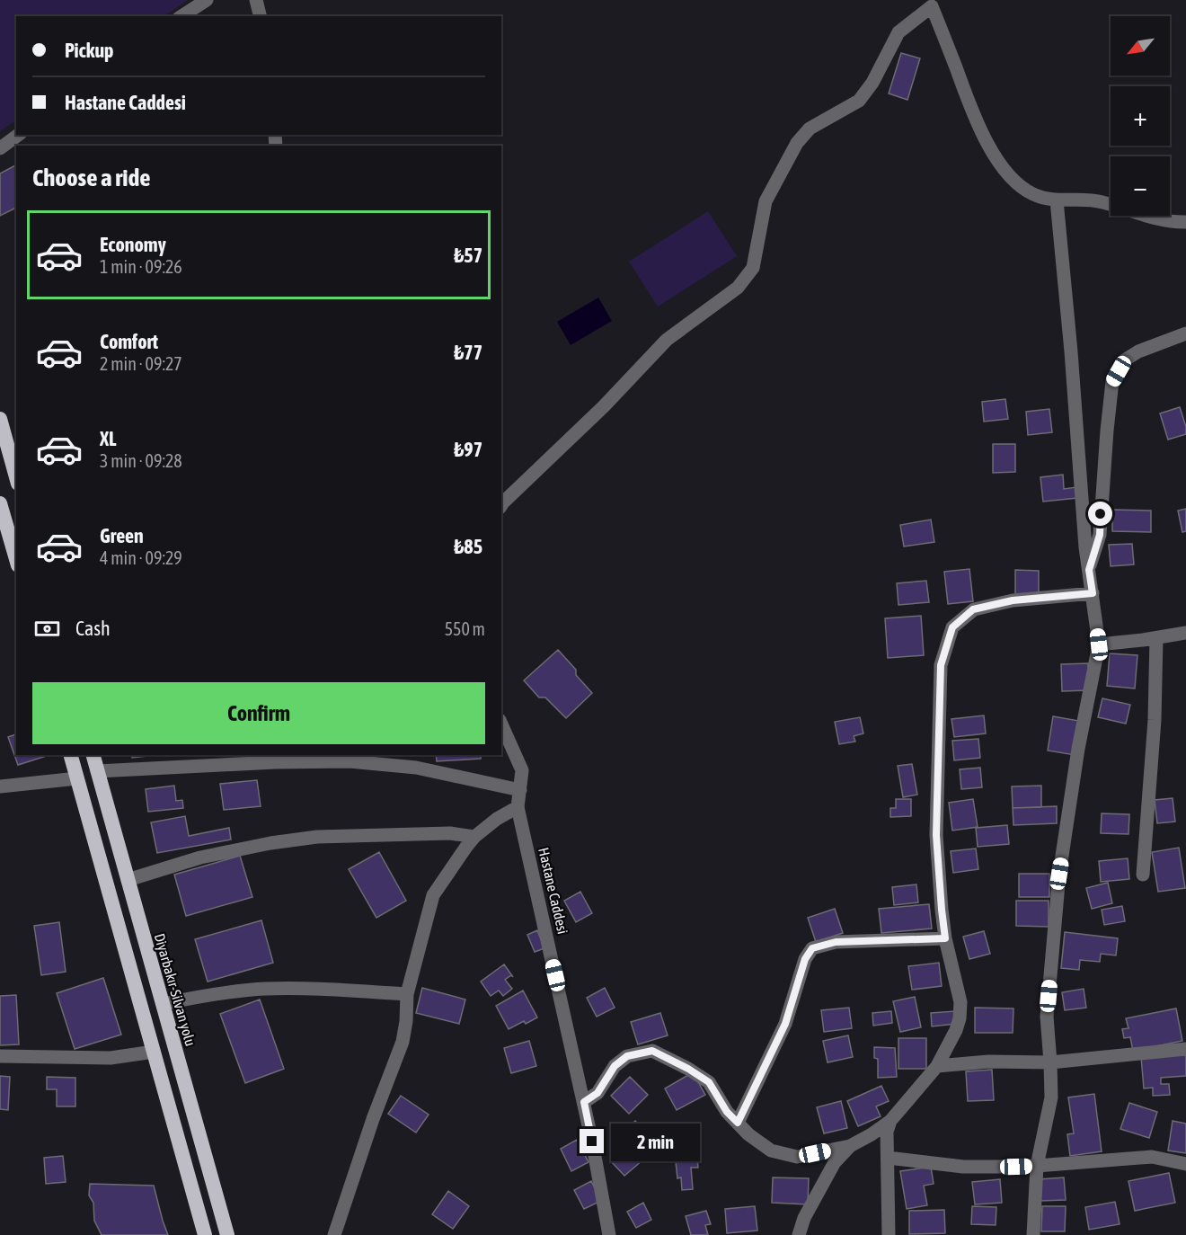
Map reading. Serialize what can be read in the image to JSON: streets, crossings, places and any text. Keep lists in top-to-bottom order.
{
  "streets": {
    "highway": ["Diyarbakır-Silvan yolu"],
    "street": ["Hastane Caddesi"]
  },
  "north": "bottom left",
  "page": {
    "map_buttons": ["+", "−"],
    "banner": ["Pickup", "Hastane Caddesi"],
    "heading": "Choose a ride",
    "list": [
      {
        "name": "Economy",
        "note": "1 min · 09:26",
        "value": "₺57"
      },
      {
        "name": "Comfort",
        "note": "2 min · 09:27",
        "value": "₺77"
      },
      {
        "name": "XL",
        "note": "3 min · 09:28",
        "value": "₺97"
      },
      {
        "name": "Green",
        "note": "4 min · 09:29",
        "value": "₺85"
      }
    ],
    "pay": ["Cash", "550 m"],
    "buttons": "Confirm",
    "bubble": "2 min"
  }
}
